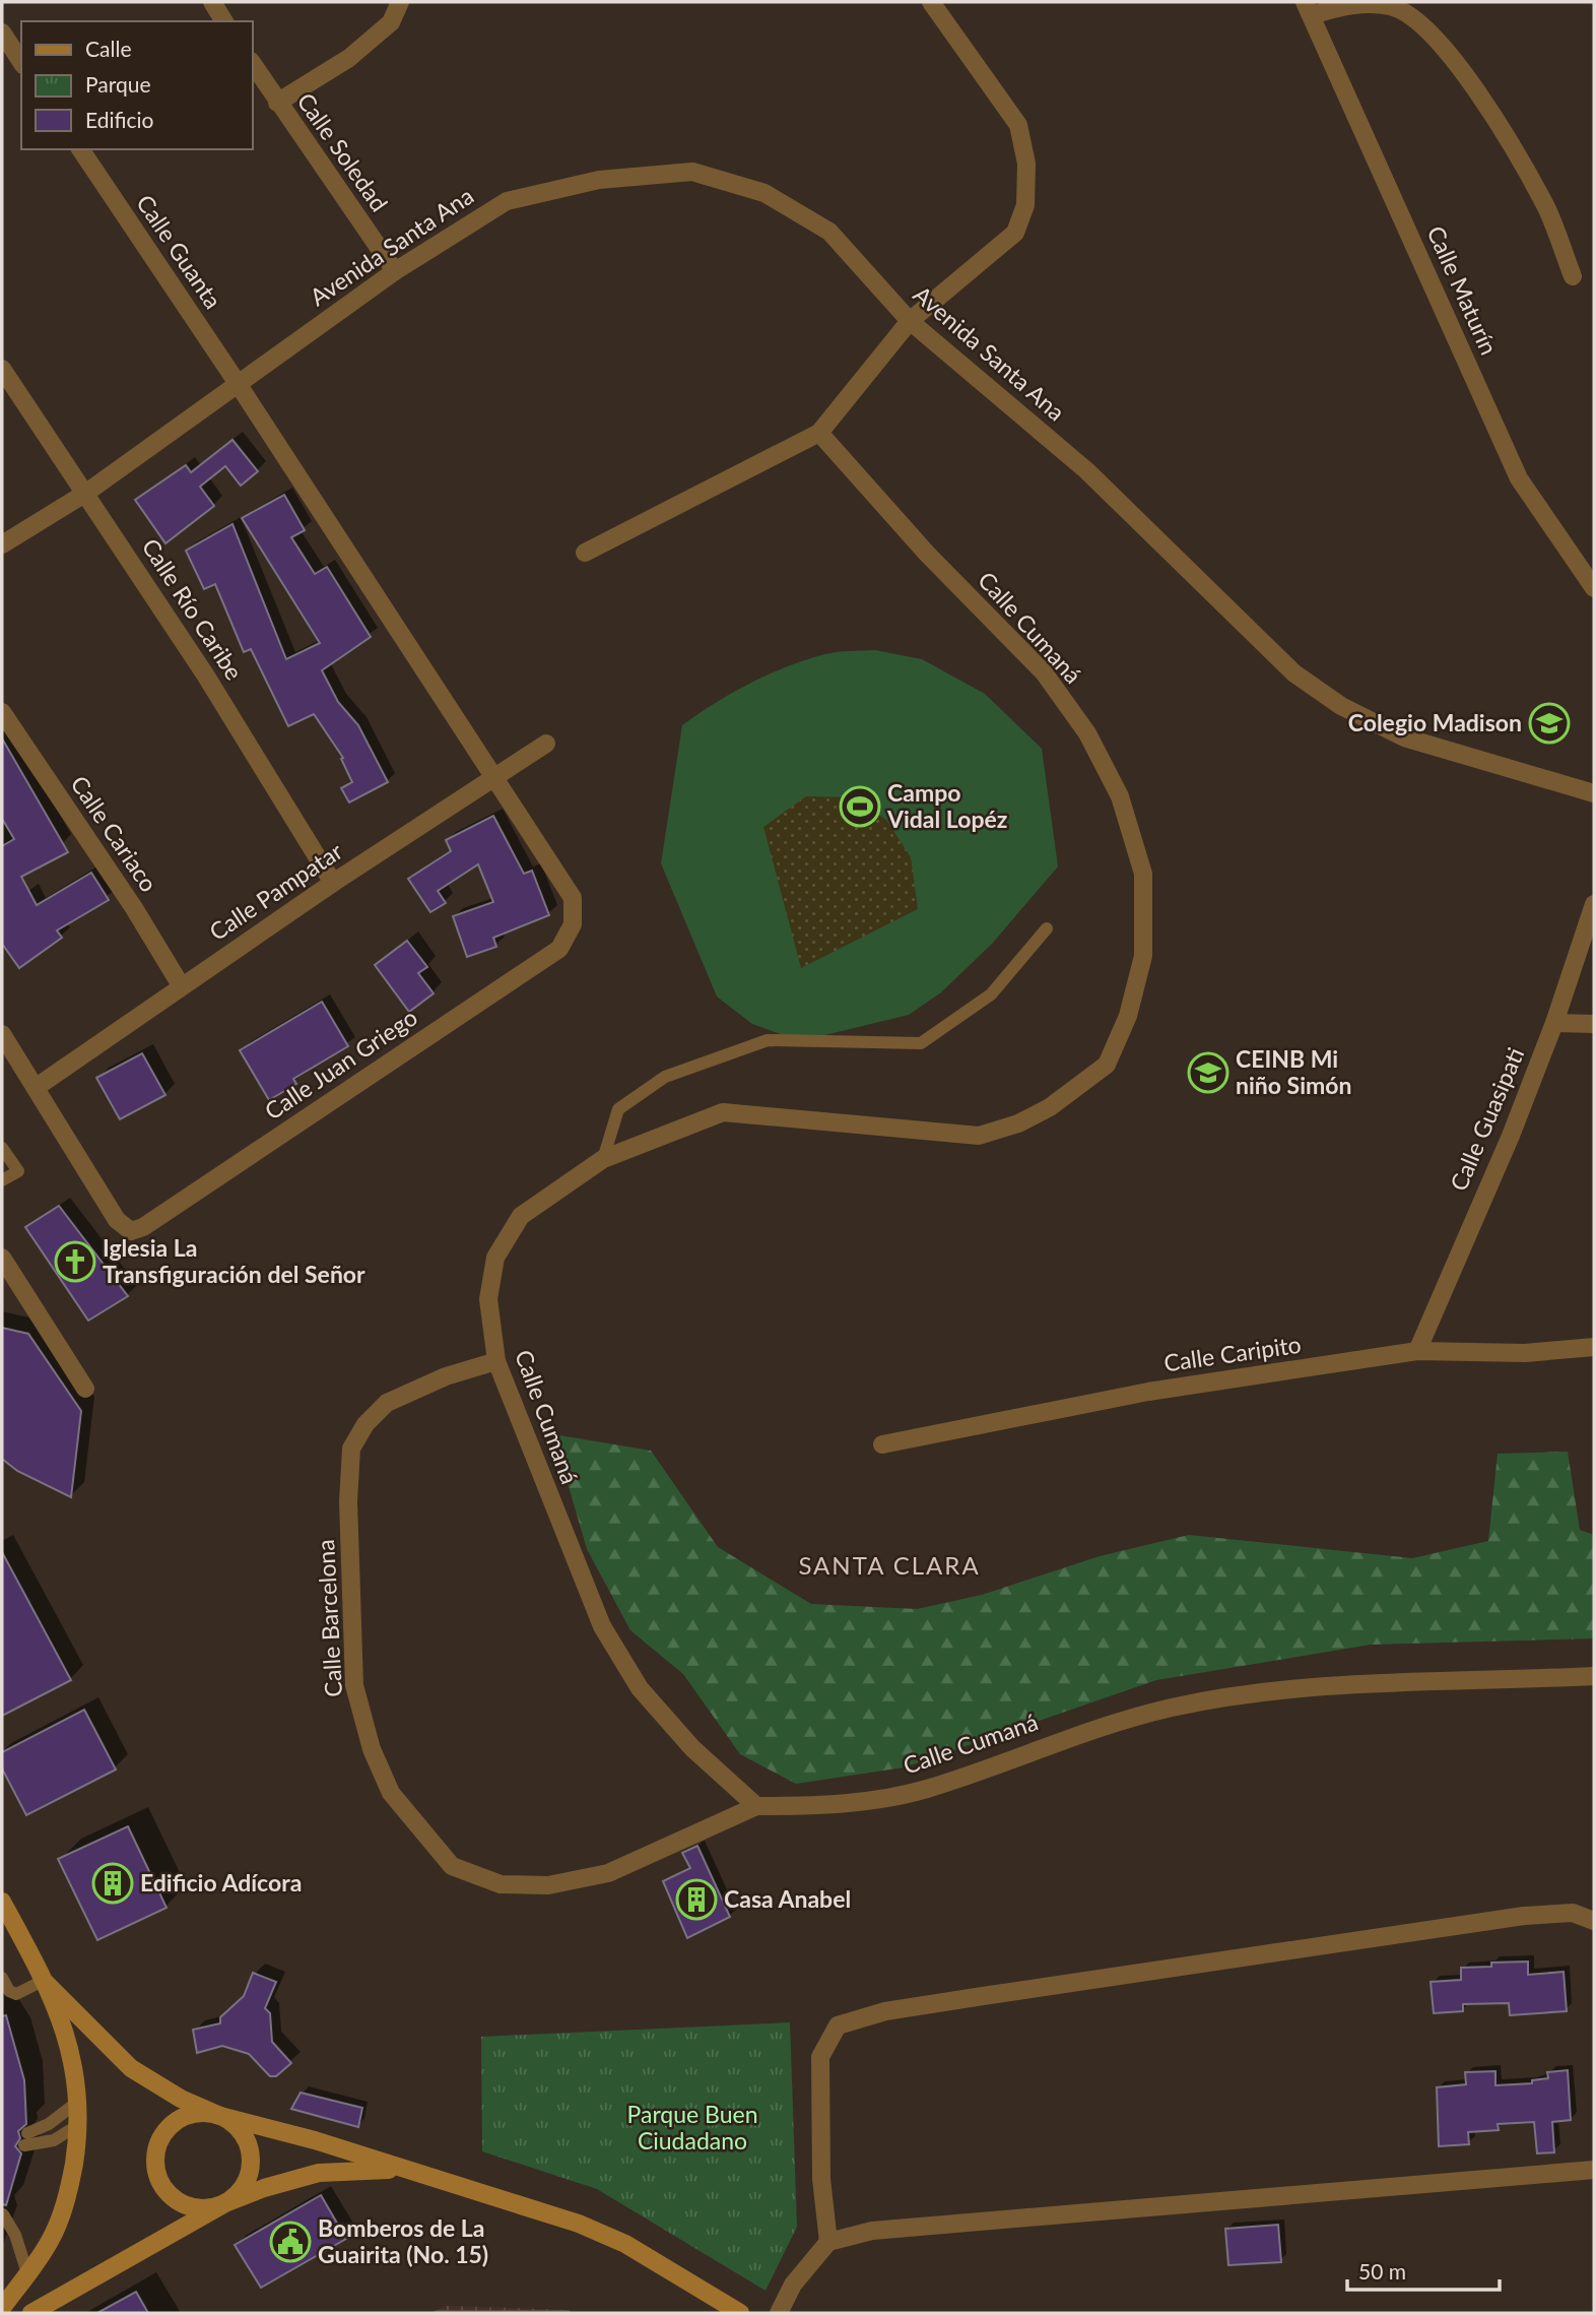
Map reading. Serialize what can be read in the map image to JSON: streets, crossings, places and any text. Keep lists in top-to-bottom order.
{
  "streets": {
    "street": [
      "Calle Soledad",
      "Avenida Santa Ana",
      "Calle Guanta",
      "Calle Maturín",
      "Calle Río Caribe",
      "Calle Cumaná",
      "Calle Cariaco",
      "Calle Pampatar",
      "Calle Juan Griego",
      "Calle Guasipati",
      "Calle Caripito",
      "Calle Barcelona"
    ]
  },
  "crossings": [
    ["Calle Soledad", "Avenida Santa Ana"],
    ["Avenida Santa Ana", "Calle Guanta"],
    ["Avenida Santa Ana", "Calle Río Caribe"],
    ["Calle Guanta", "Calle Pampatar"],
    ["Calle Guanta", "Calle Juan Griego"],
    ["Calle Río Caribe", "Calle Pampatar"],
    ["Calle Cumaná", "Calle Barcelona"],
    ["Calle Cariaco", "Calle Pampatar"],
    ["Calle Pampatar", "Calle Juan Griego"],
    ["Calle Guasipati", "Calle Caripito"]
  ],
  "districts": ["SANTA CLARA"],
  "parks": ["Parque Buen Ciudadano"],
  "places": {
    "school or university": ["Colegio Madison", "CEINB Mi niño Simón"],
    "sports": ["Campo Vidal Lopéz"],
    "church": ["Iglesia La Transfiguración del Señor"],
    "building": ["Edificio Adícora", "Casa Anabel"],
    "public building": ["Bomberos de La Guairita (No. 15)"]
  },
  "legend": ["Calle", "Parque", "Edificio"],
  "scale_bar": "50 m"
}
